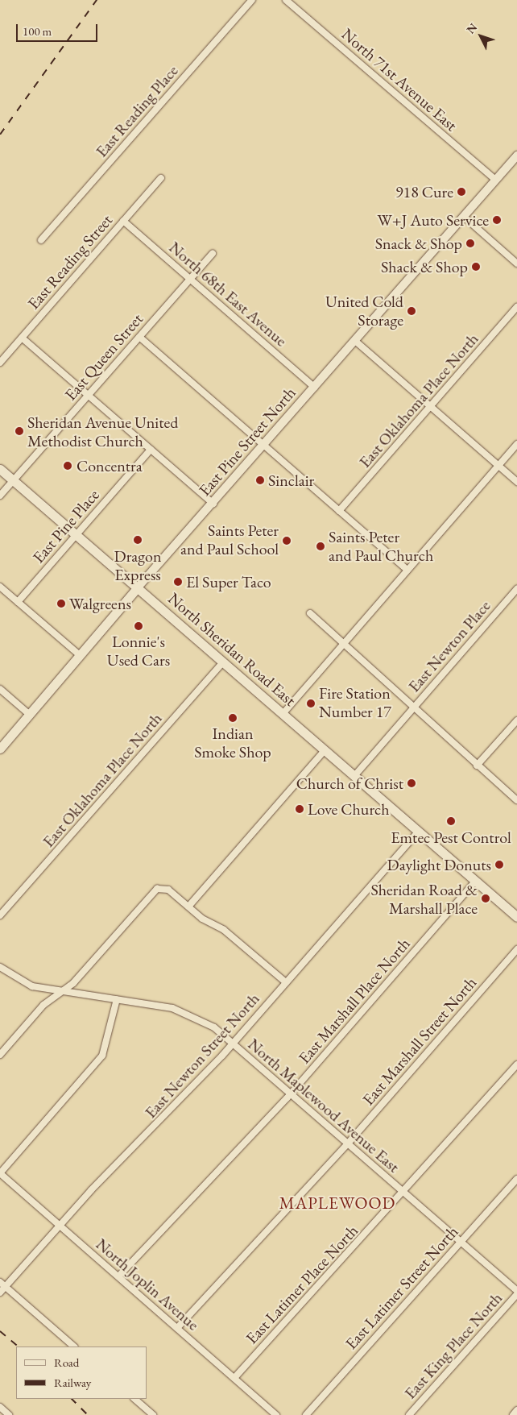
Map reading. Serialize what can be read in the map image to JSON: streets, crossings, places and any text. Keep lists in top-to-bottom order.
{
  "streets": {
    "main road": ["East Pine Street North", "North Sheridan Road East"],
    "street": [
      "North 71st Avenue East",
      "East Reading Place",
      "East Reading Street",
      "North 68th East Avenue",
      "East Queen Street",
      "East Oklahoma Place North",
      "East Pine Place",
      "East Newton Place",
      "East Marshall Place North",
      "East Marshall Street North",
      "East Newton Street North",
      "North Maplewood Avenue East",
      "North Joplin Avenue",
      "East Latimer Place North",
      "East Latimer Street North",
      "East King Place North"
    ]
  },
  "crossings": [
    ["North 71st Avenue East", "East Pine Street North"],
    ["East Reading Street", "North 68th East Avenue"],
    ["North 68th East Avenue", "East Queen Street"],
    ["North 68th East Avenue", "East Pine Street North"],
    ["East Queen Street", "North Sheridan Road East"],
    ["East Oklahoma Place North", "North Sheridan Road East"],
    ["East Pine Street North", "North Sheridan Road East"],
    ["East Pine Place", "North Sheridan Road East"],
    ["East Newton Place", "North Sheridan Road East"],
    ["North Sheridan Road East", "East Marshall Place North"],
    ["North Sheridan Road East", "East Newton Street North"],
    ["East Marshall Place North", "North Maplewood Avenue East"],
    ["East Marshall Place North", "North Joplin Avenue"],
    ["East Marshall Street North", "North Maplewood Avenue East"],
    ["East Marshall Street North", "North Joplin Avenue"],
    ["East Newton Street North", "North Maplewood Avenue East"],
    ["East Newton Street North", "North Joplin Avenue"],
    ["North Maplewood Avenue East", "East Latimer Place North"],
    ["North Maplewood Avenue East", "East Latimer Street North"],
    ["North Maplewood Avenue East", "East King Place North"],
    ["North Joplin Avenue", "East Latimer Place North"]
  ],
  "districts": ["MAPLEWOOD"],
  "places": [
    "918 Cure",
    "W+J Auto Service",
    "Snack & Shop",
    "Shack & Shop",
    "United Cold Storage",
    "Sheridan Avenue United Methodist Church",
    "Concentra",
    "Sinclair",
    "Dragon Express",
    "Saints Peter and Paul School",
    "Saints Peter and Paul Church",
    "El Super Taco",
    "Walgreens",
    "Lonnie's Used Cars",
    "Fire Station Number 17",
    "Indian Smoke Shop",
    "Church of Christ",
    "Love Church",
    "Emtec Pest Control",
    "Daylight Donuts",
    "Sheridan Road & Marshall Place"
  ],
  "legend": ["Road", "Railway"],
  "scale_bar": "100 m",
  "north": "top left"
}
